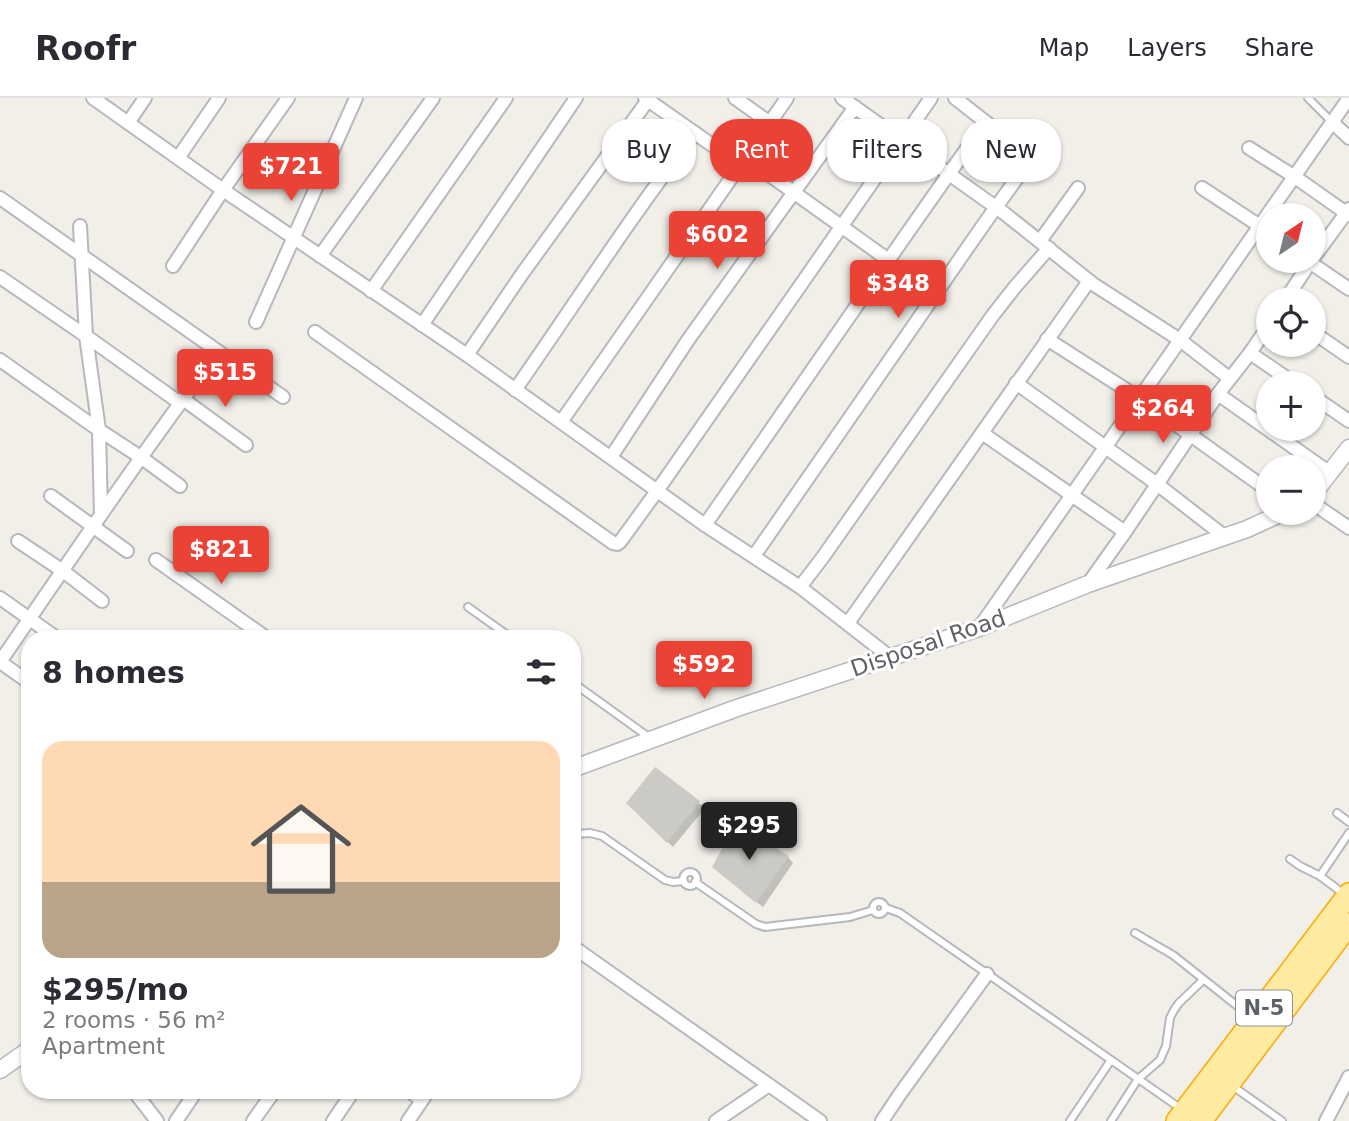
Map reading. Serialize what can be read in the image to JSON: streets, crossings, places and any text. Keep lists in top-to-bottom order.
{
  "streets": {
    "highway": ["N-5"],
    "street": ["Disposal Road"]
  },
  "north": "top right",
  "page": {
    "header": "Roofr",
    "nav": ["Map", "Layers", "Share"],
    "chip": [
      "Buy",
      "Rent",
      "Filters",
      "New"
    ],
    "price": [
      "$721",
      "$602",
      "$348",
      "$515",
      "$264",
      "$821",
      "$592",
      "$295"
    ],
    "map_buttons": ["+", "−"],
    "heading": "8 homes",
    "list": [
      {
        "name": "$295/mo",
        "note": "2 rooms · 56 m² · Apartment"
      }
    ]
  }
}
